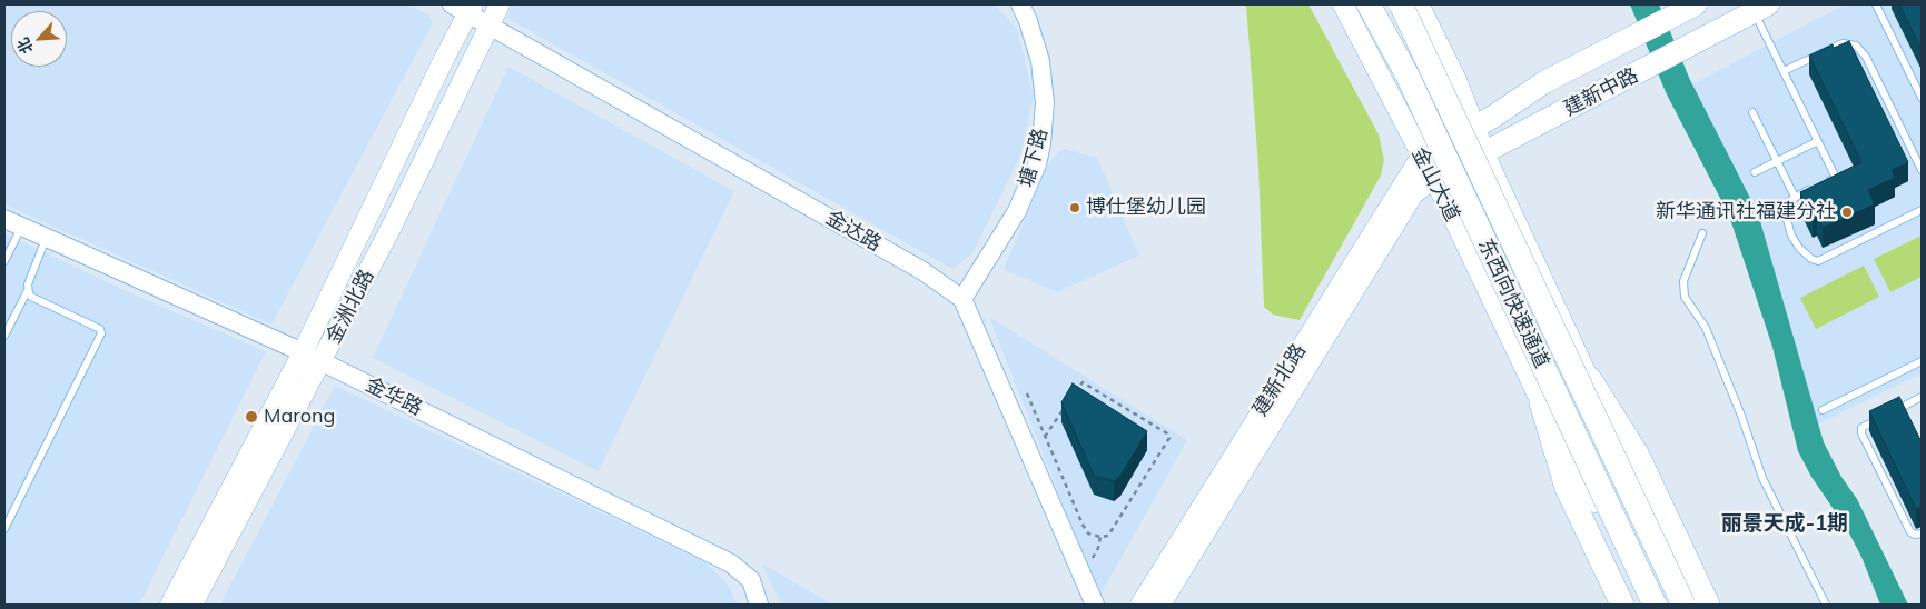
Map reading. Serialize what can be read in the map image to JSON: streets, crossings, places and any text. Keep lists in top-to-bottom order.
{
  "streets": {
    "highway": ["东西向快速通道"],
    "main road": [
      "建新中路",
      "金山大道",
      "金洲北路",
      "建新北路"
    ],
    "street": ["塘下路", "金达路", "金华路"]
  },
  "crossings": [
    ["建新中路", "金山大道"],
    ["建新中路", "建新北路"],
    ["塘下路", "金达路"],
    ["金山大道", "建新北路"],
    ["金达路", "金洲北路"],
    ["金洲北路", "金华路"]
  ],
  "districts": ["丽景天成-1期"],
  "places": ["博仕堡幼儿园", "新华通讯社福建分社", "Marong"],
  "north": "bottom left"
}
